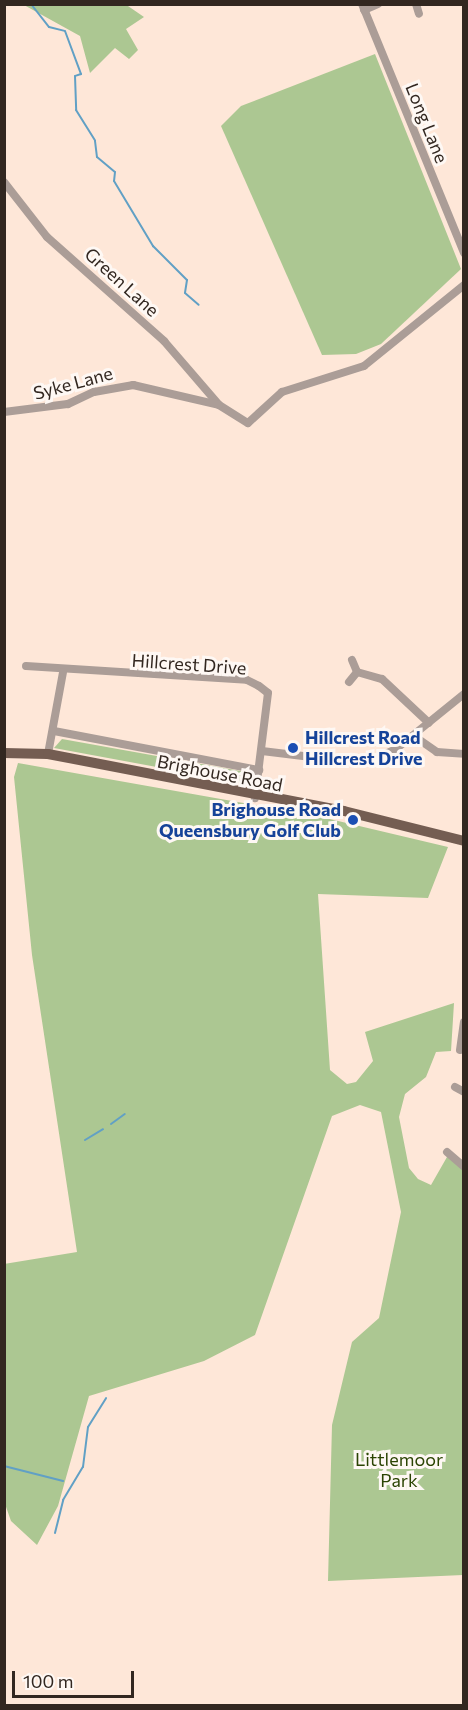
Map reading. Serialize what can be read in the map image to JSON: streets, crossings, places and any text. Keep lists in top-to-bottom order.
{
  "streets": {
    "main road": ["Brighouse Road"],
    "street": [
      "Long Lane",
      "Green Lane",
      "Syke Lane",
      "Hillcrest Drive"
    ]
  },
  "crossings": [
    ["Green Lane", "Syke Lane"],
    ["Hillcrest Drive", "Brighouse Road"]
  ],
  "parks": ["Littlemoor Park"],
  "places": ["Hillcrest Road Hillcrest Drive", "Brighouse Road Queensbury Golf Club"],
  "scale_bar": "100 m"
}
